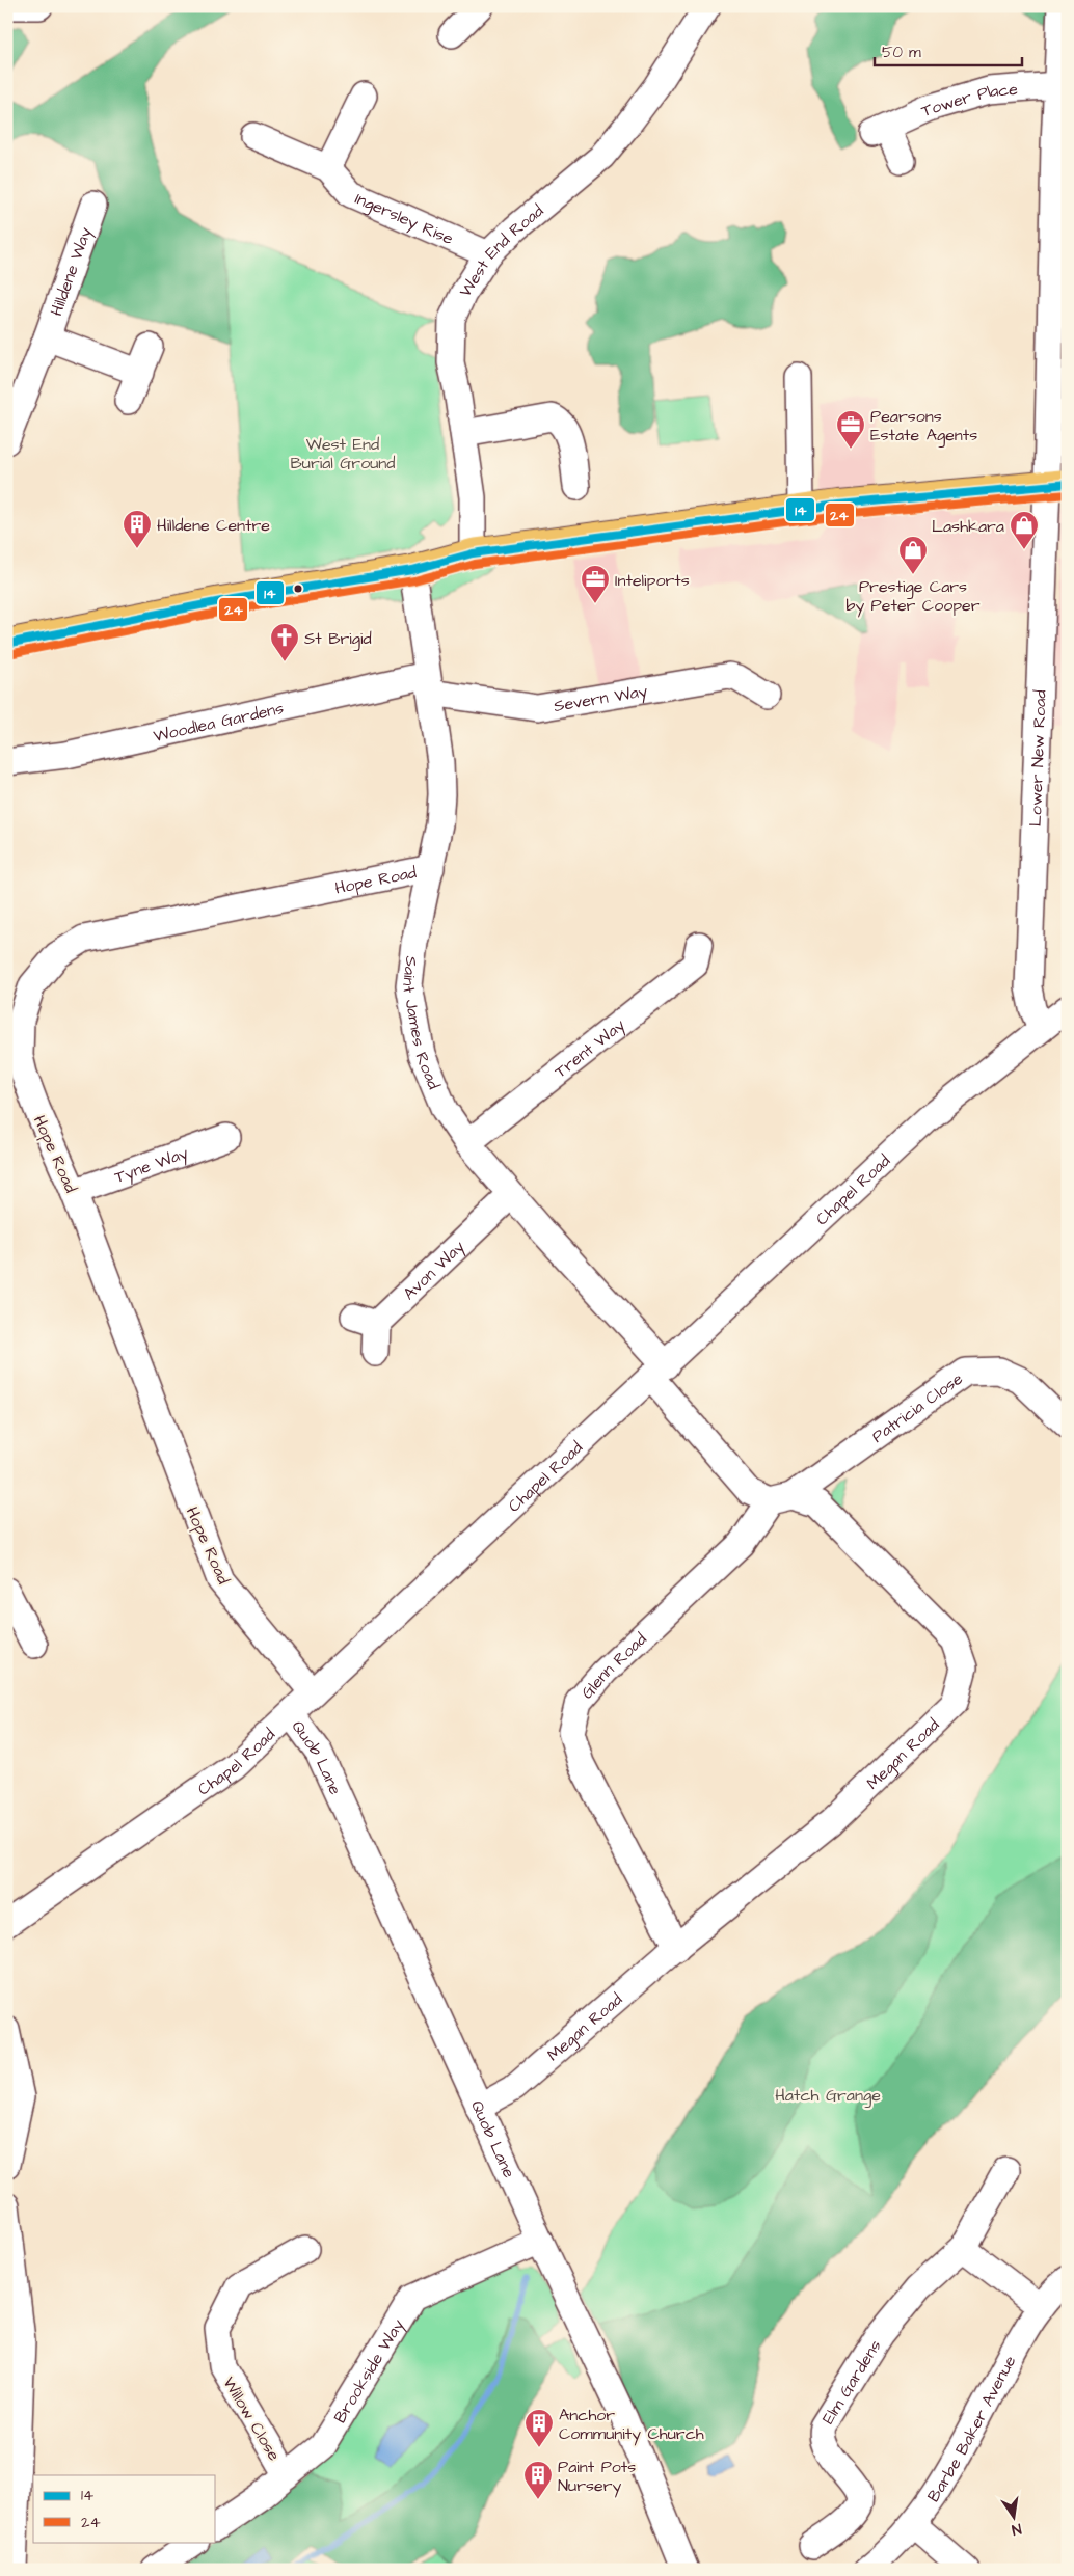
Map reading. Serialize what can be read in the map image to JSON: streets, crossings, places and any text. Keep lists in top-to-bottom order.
{
  "streets": {
    "street": [
      "Tower Place",
      "Ingersley Rise",
      "West End Road",
      "Hilldene Way",
      "Severn Way",
      "Woodlea Gardens",
      "Lower New Road",
      "Hope Road",
      "Saint James Road",
      "Trent Way",
      "Tyne Way",
      "Chapel Road",
      "Avon Way",
      "Patricia Close",
      "Glenn Road",
      "Megan Road",
      "Quob Lane",
      "Brookside Way",
      "Elm Gardens",
      "Willow Close",
      "Barbe Baker Avenue"
    ]
  },
  "crossings": [
    ["Tower Place", "Lower New Road"],
    ["Ingersley Rise", "West End Road"],
    ["Severn Way", "Woodlea Gardens"],
    ["Severn Way", "Saint James Road"],
    ["Woodlea Gardens", "Saint James Road"],
    ["Lower New Road", "Chapel Road"],
    ["Hope Road", "Saint James Road"],
    ["Hope Road", "Tyne Way"],
    ["Hope Road", "Chapel Road"],
    ["Saint James Road", "Trent Way"],
    ["Saint James Road", "Chapel Road"],
    ["Saint James Road", "Avon Way"],
    ["Saint James Road", "Megan Road"],
    ["Chapel Road", "Megan Road"],
    ["Chapel Road", "Quob Lane"],
    ["Patricia Close", "Glenn Road"],
    ["Patricia Close", "Megan Road"],
    ["Glenn Road", "Megan Road"],
    ["Megan Road", "Quob Lane"],
    ["Quob Lane", "Brookside Way"],
    ["Brookside Way", "Willow Close"]
  ],
  "parks": ["West End Burial Ground", "Hatch Grange"],
  "places": {
    "office": ["Pearsons Estate Agents", "Inteliports"],
    "building": ["Hilldene Centre", "Anchor Community Church", "Paint Pots Nursery"],
    "shop": ["Lashkara", "Prestige Cars by Peter Cooper"],
    "church": ["St Brigid"]
  },
  "lines": ["transit line 14", "transit line 24"],
  "legend": ["14", "24"],
  "scale_bar": "50 m",
  "north": "bottom"
}
